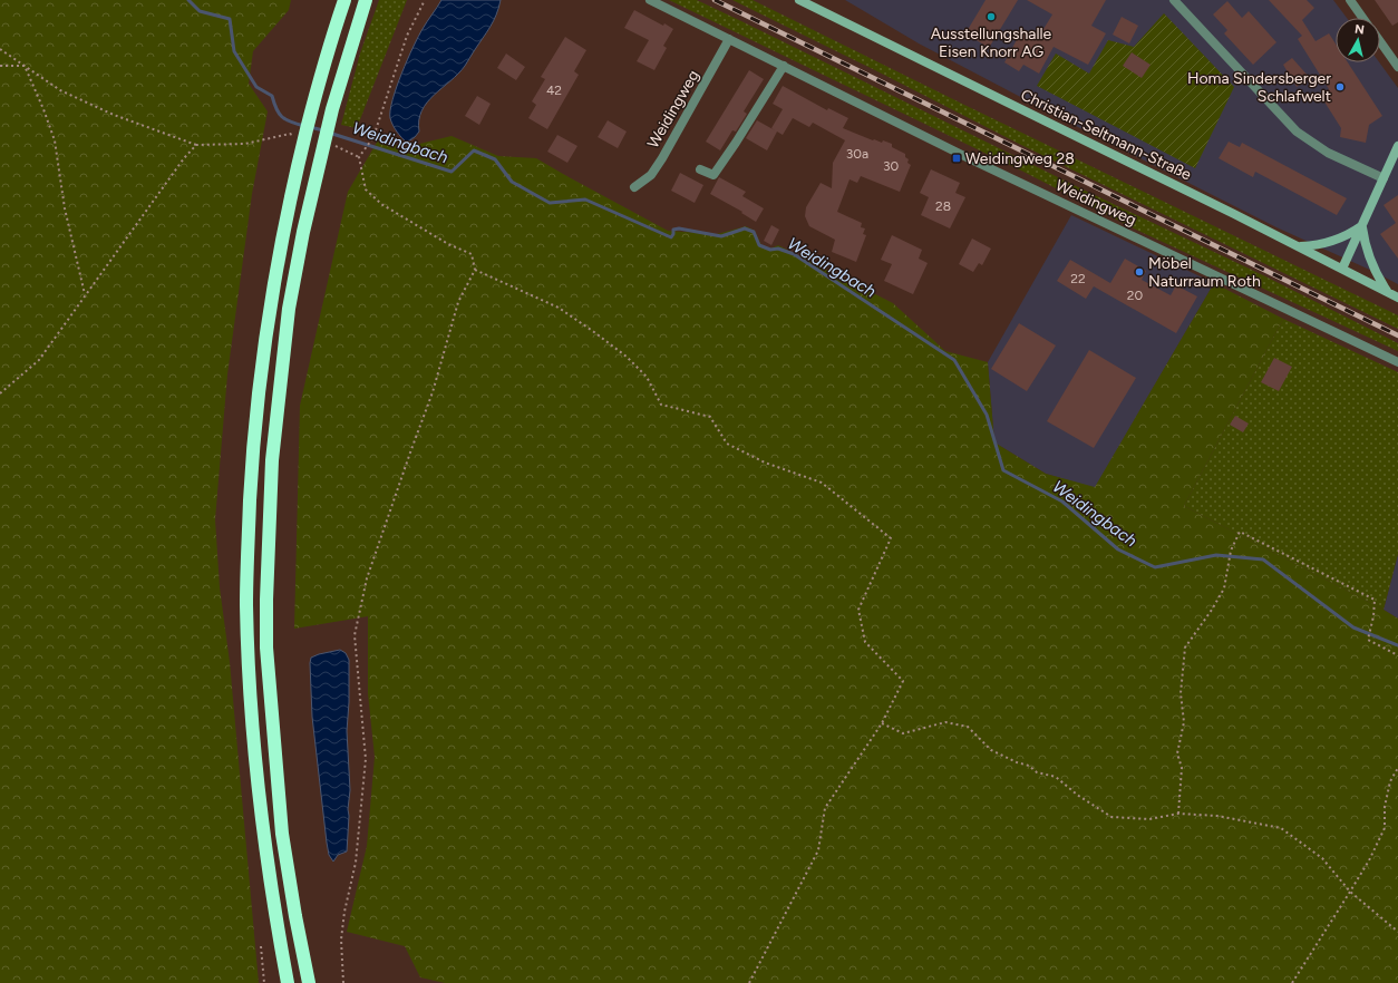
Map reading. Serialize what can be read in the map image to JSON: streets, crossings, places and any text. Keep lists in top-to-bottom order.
{
  "streets": {
    "main road": ["Christian-Seltmann-Straße"],
    "street": ["Weidingweg"]
  },
  "water": ["Weidingbach"],
  "places": {
    "other": ["Ausstellungshalle Eisen Knorr AG", "Homa Sindersberger Schlafwelt", "Möbel Naturraum Roth"],
    "transit": ["Weidingweg 28"]
  },
  "house_numbers": [
    "42",
    "30a",
    "30",
    "28",
    "22",
    "20"
  ],
  "north": "top"
}
